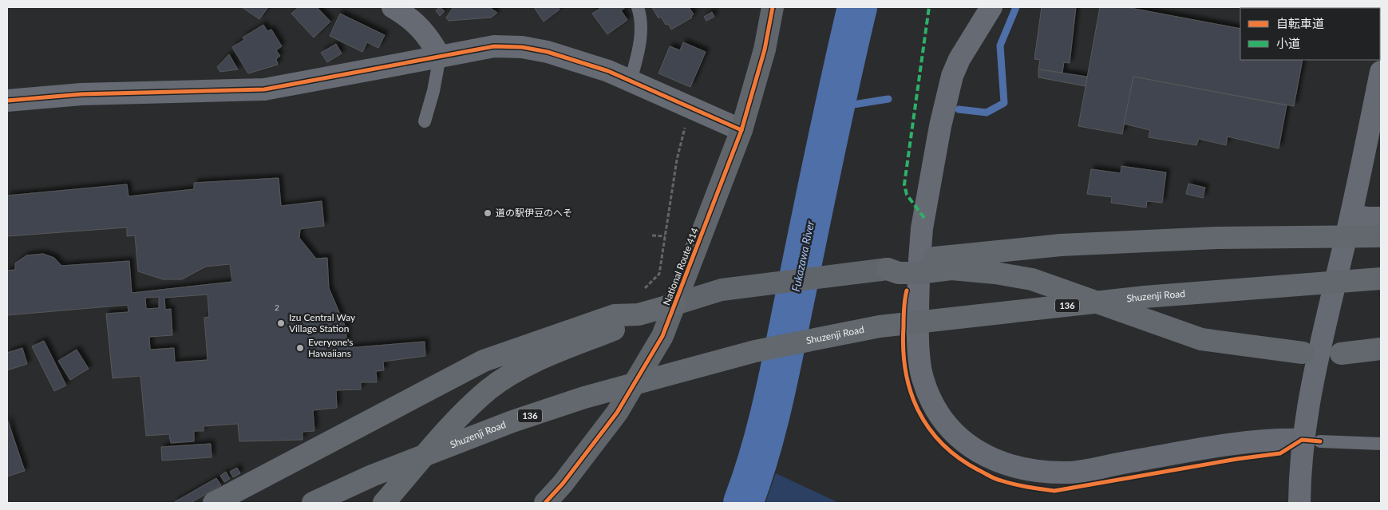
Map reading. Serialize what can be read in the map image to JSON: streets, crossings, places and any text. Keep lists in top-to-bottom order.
{
  "streets": {
    "highway": ["National Route 414", "Shuzenji Road", "136"]
  },
  "water": ["Fukazawa River"],
  "places": ["道の駅伊豆のへそ", "Izu Central Way Village Station", "Everyone's Hawaiians"],
  "house_numbers": ["2"],
  "legend": ["自転車道", "小道"]
}
